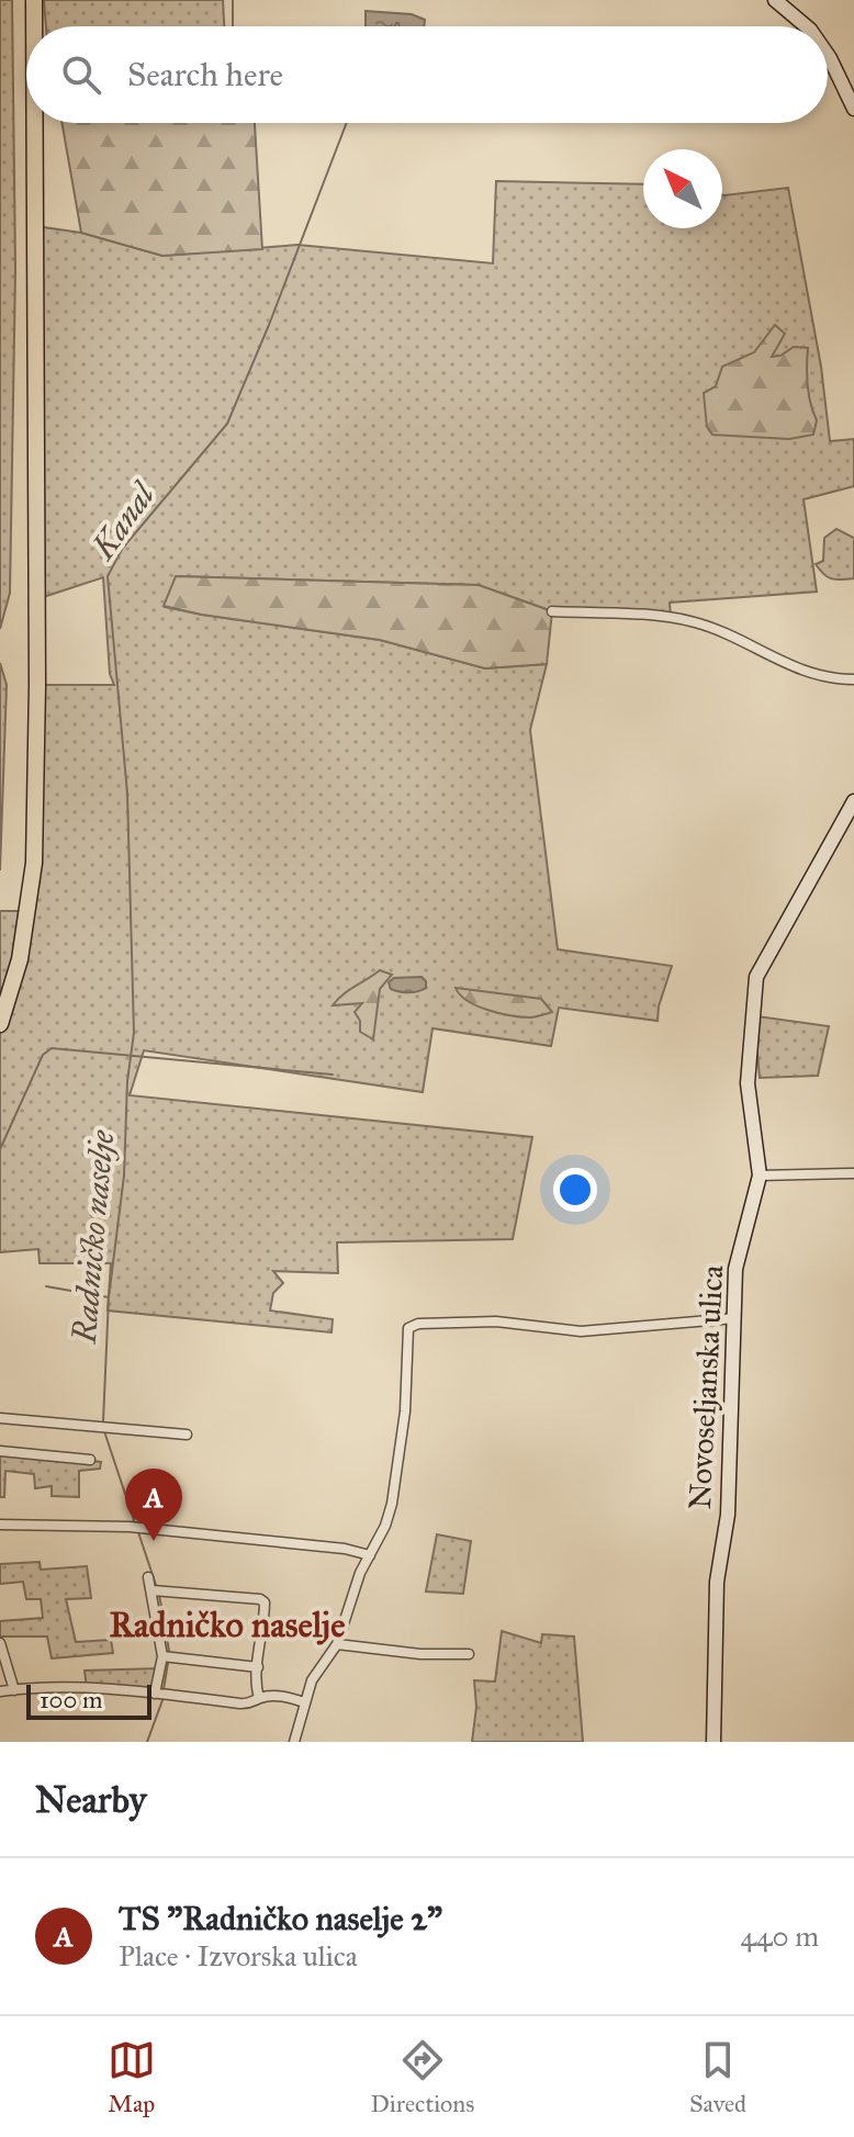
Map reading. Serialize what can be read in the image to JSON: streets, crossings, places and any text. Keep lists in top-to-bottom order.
{
  "streets": {
    "main road": ["Novoseljanska ulica"]
  },
  "districts": ["Radničko naselje"],
  "water": ["Kanal", "Radničko naselje"],
  "scale_bar": "100 m",
  "north": "top left",
  "page": {
    "search": "Search here",
    "pins": "A",
    "scale": "100 m",
    "heading": "Nearby",
    "list": [
      {
        "mark": "A",
        "name": "TS \"Radničko naselje 2\"",
        "note": "Place · Izvorska ulica",
        "value": "440 m"
      }
    ],
    "nav": ["Map", "Directions", "Saved"]
  }
}
